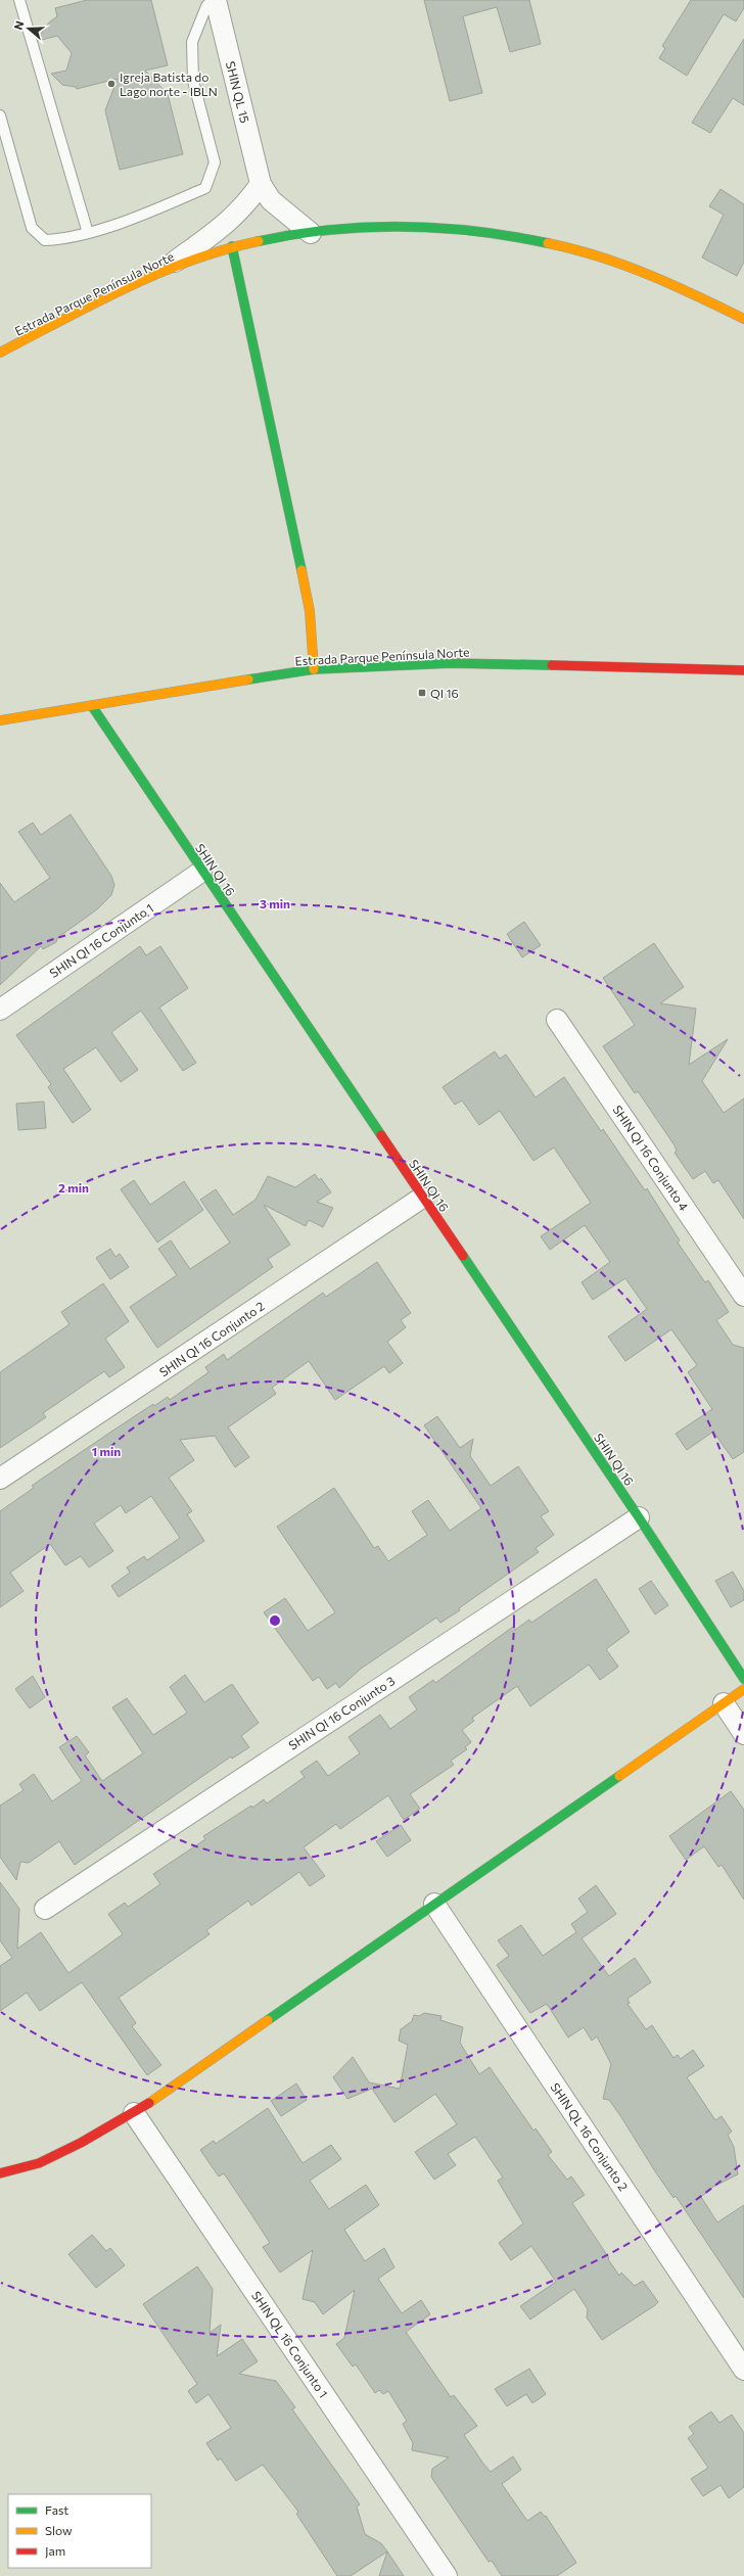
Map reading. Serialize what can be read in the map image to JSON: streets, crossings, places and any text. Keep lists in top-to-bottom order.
{
  "streets": {
    "street": [
      "SHIN QL 15",
      "Estrada Parque Península Norte",
      "SHIN QI 16",
      "SHIN QI 16 Conjunto 1",
      "SHIN QI 16 Conjunto 4",
      "SHIN QI 16 Conjunto 2",
      "SHIN QI 16 Conjunto 3",
      "SHIN QL 16 Conjunto 2",
      "SHIN QL 16 Conjunto 1"
    ]
  },
  "crossings": [
    ["SHIN QL 15", "Estrada Parque Península Norte"],
    ["Estrada Parque Península Norte", "SHIN QI 16"],
    ["SHIN QI 16", "SHIN QI 16 Conjunto 1"],
    ["SHIN QI 16", "SHIN QI 16 Conjunto 2"],
    ["SHIN QI 16", "SHIN QI 16 Conjunto 3"]
  ],
  "places": {
    "other": ["Igreja Batista do Lago norte - IBLN"],
    "transit": ["QI 16"]
  },
  "legend": ["Fast", "Slow", "Jam"],
  "north": "left",
  "rings": ["3 min", "2 min", "1 min"]
}
